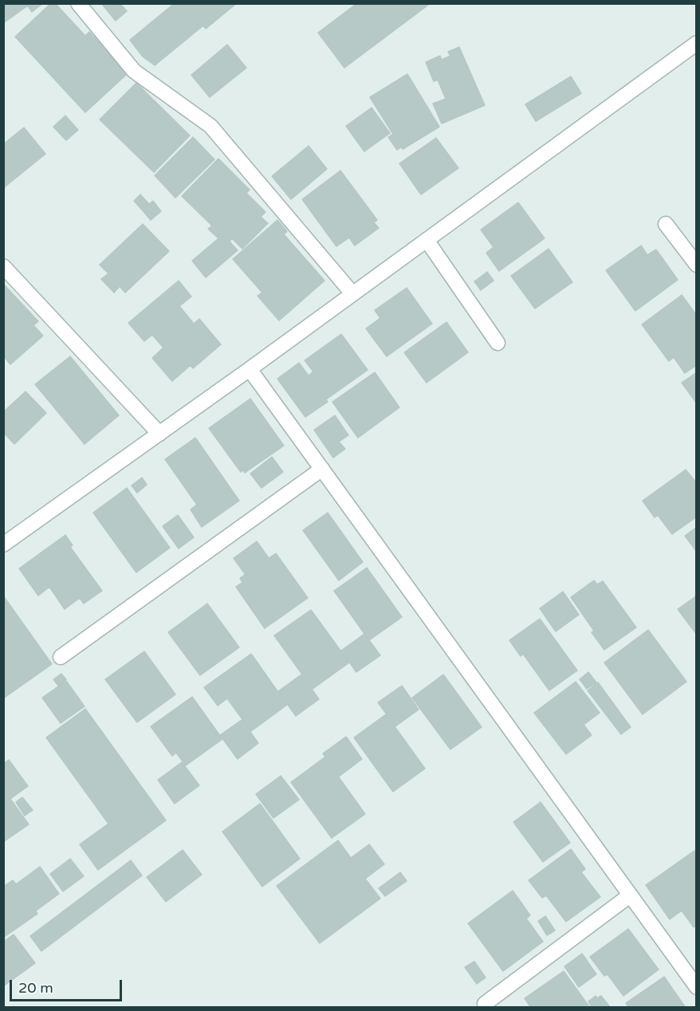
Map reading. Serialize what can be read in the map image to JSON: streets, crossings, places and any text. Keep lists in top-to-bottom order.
{
  "scale_bar": "20 m"
}
